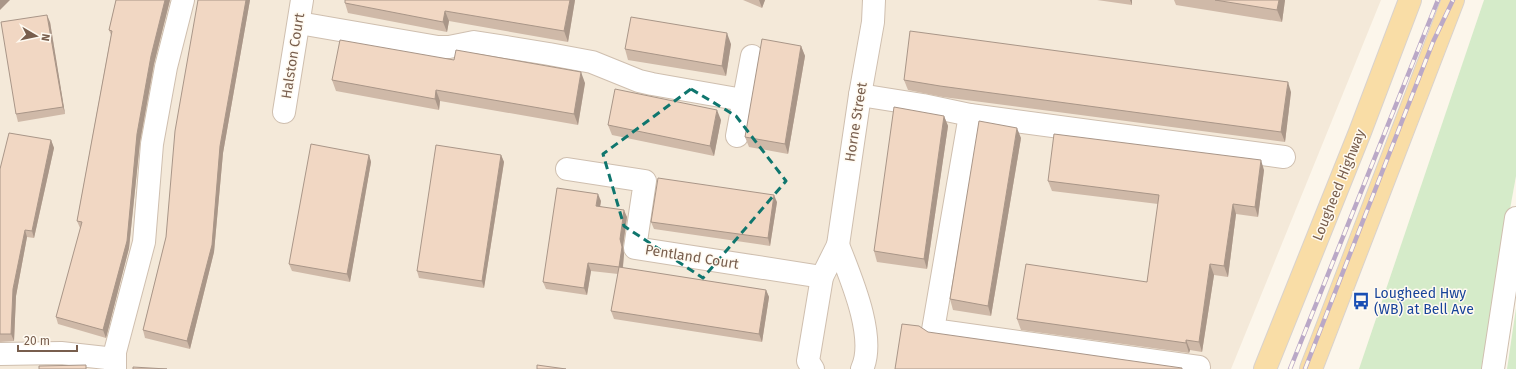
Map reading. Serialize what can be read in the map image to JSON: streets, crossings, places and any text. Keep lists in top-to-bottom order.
{
  "streets": {
    "main road": ["Lougheed Highway"],
    "street": ["Halston Court", "Horne Street", "Pentland Court"]
  },
  "crossings": [
    ["Horne Street", "Pentland Court"]
  ],
  "places": {
    "bus stop": ["Lougheed Hwy (WB) at Bell Ave"]
  },
  "scale_bar": "20 m",
  "north": "right"
}
